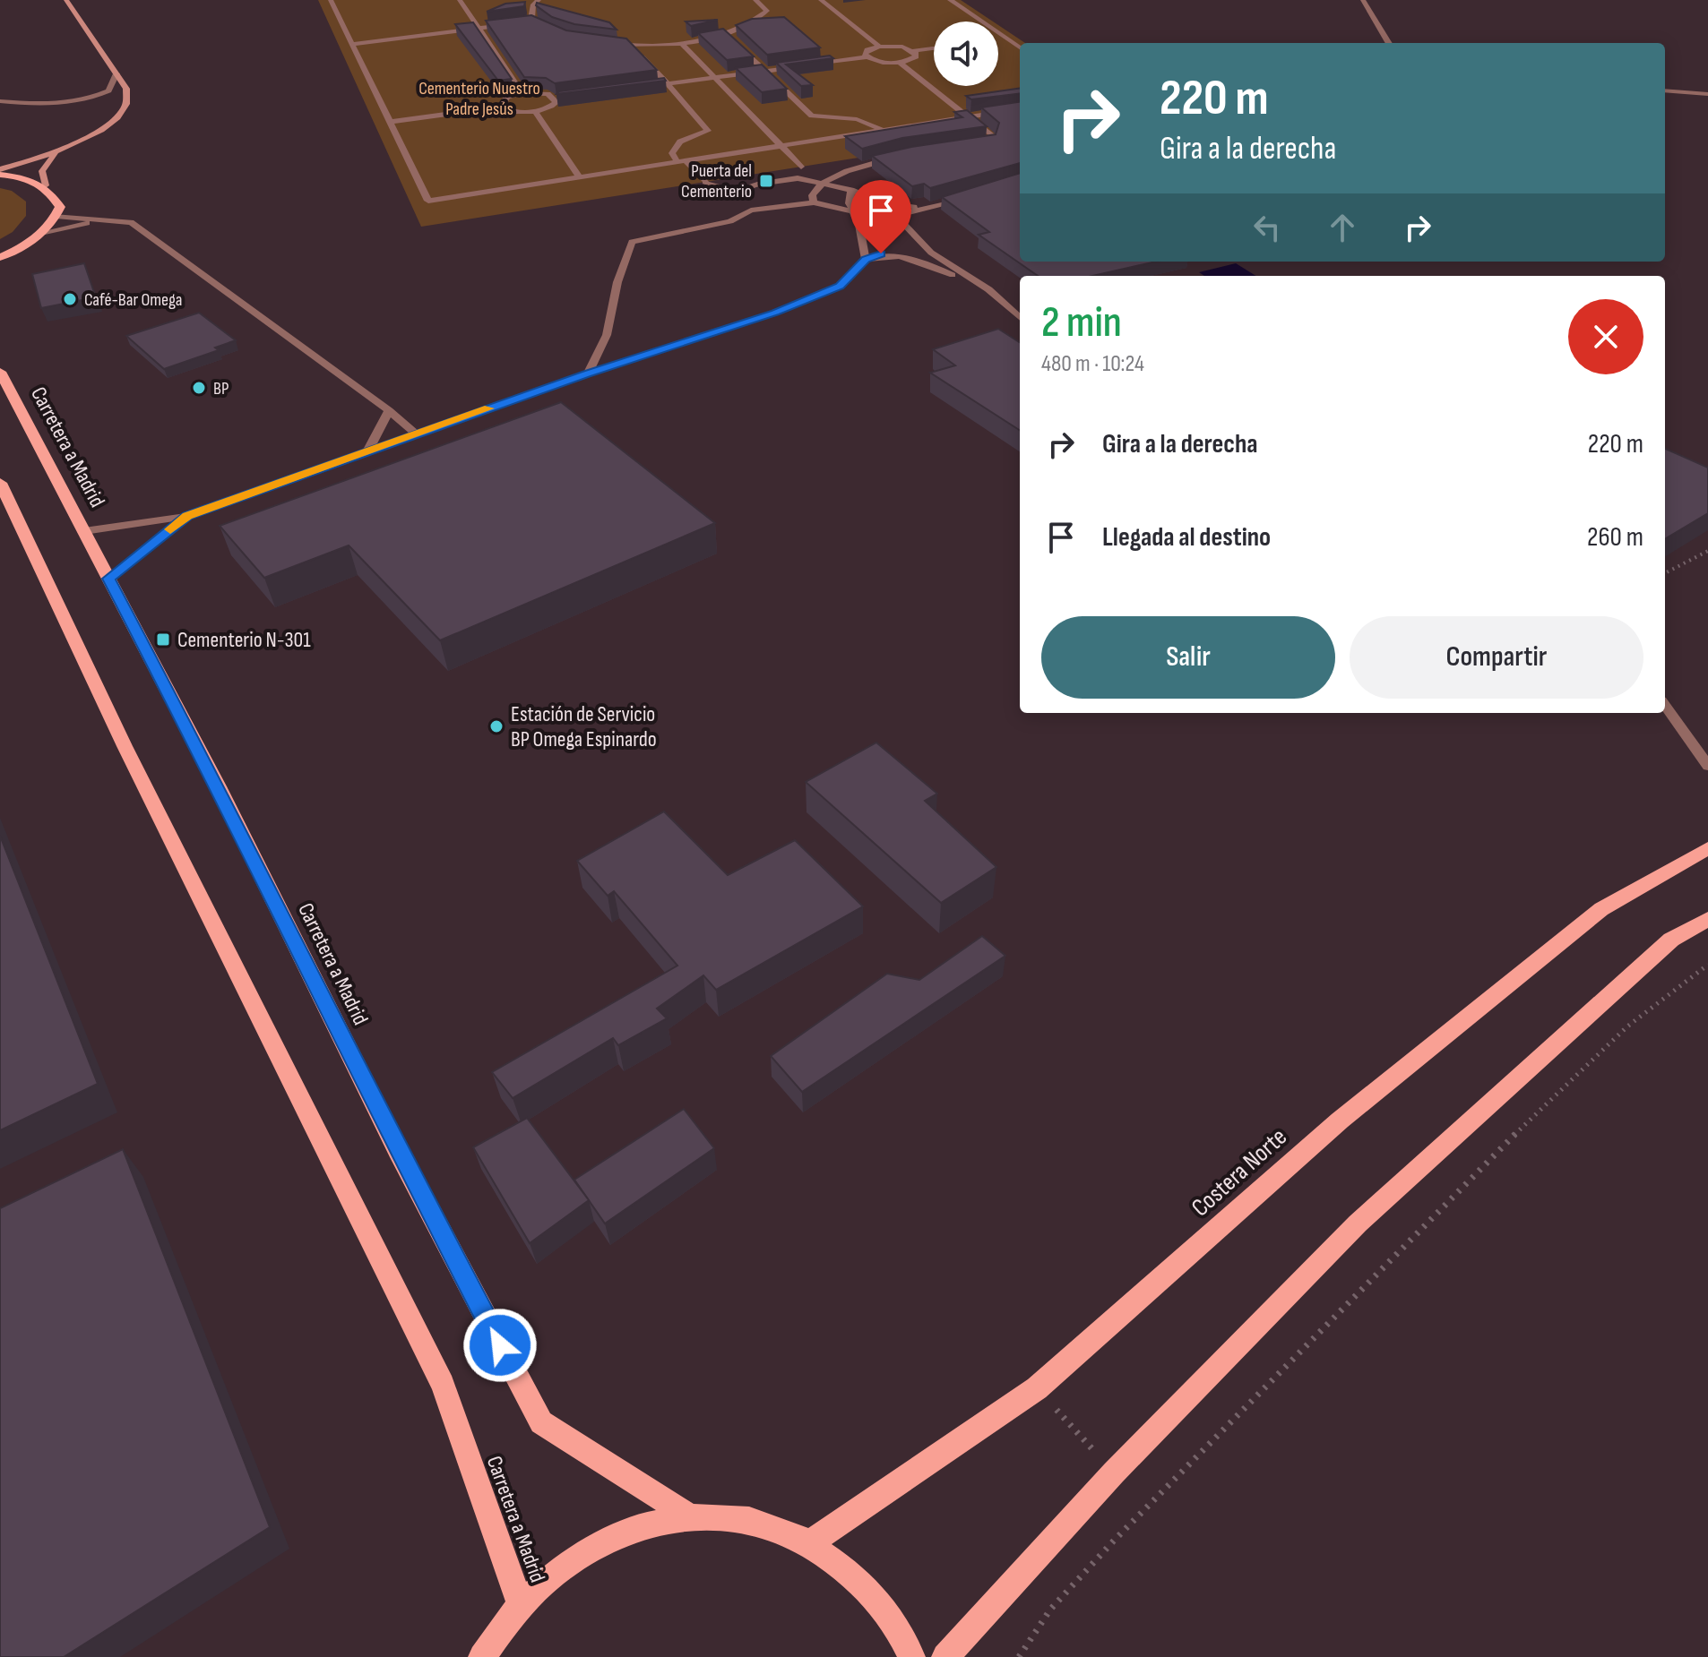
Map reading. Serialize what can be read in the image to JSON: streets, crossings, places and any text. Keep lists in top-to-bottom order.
{
  "streets": {
    "main road": ["Carretera a Madrid", "Costera Norte"]
  },
  "parks": ["Cementerio Nuestro Padre Jesús"],
  "places": {
    "transit": ["Puerta del Cementerio", "Cementerio N-301"],
    "other": ["Café-Bar Omega", "BP", "Estación de Servicio BP Omega Espinardo"]
  },
  "page": {
    "turn": ["220 m", "Gira a la derecha"],
    "heading": ["2 min", "480 m · 10:24"],
    "list": [
      {
        "name": "Gira a la derecha",
        "value": "220 m"
      },
      {
        "name": "Llegada al destino",
        "value": "260 m"
      }
    ],
    "buttons": ["Salir", "Compartir"]
  }
}
